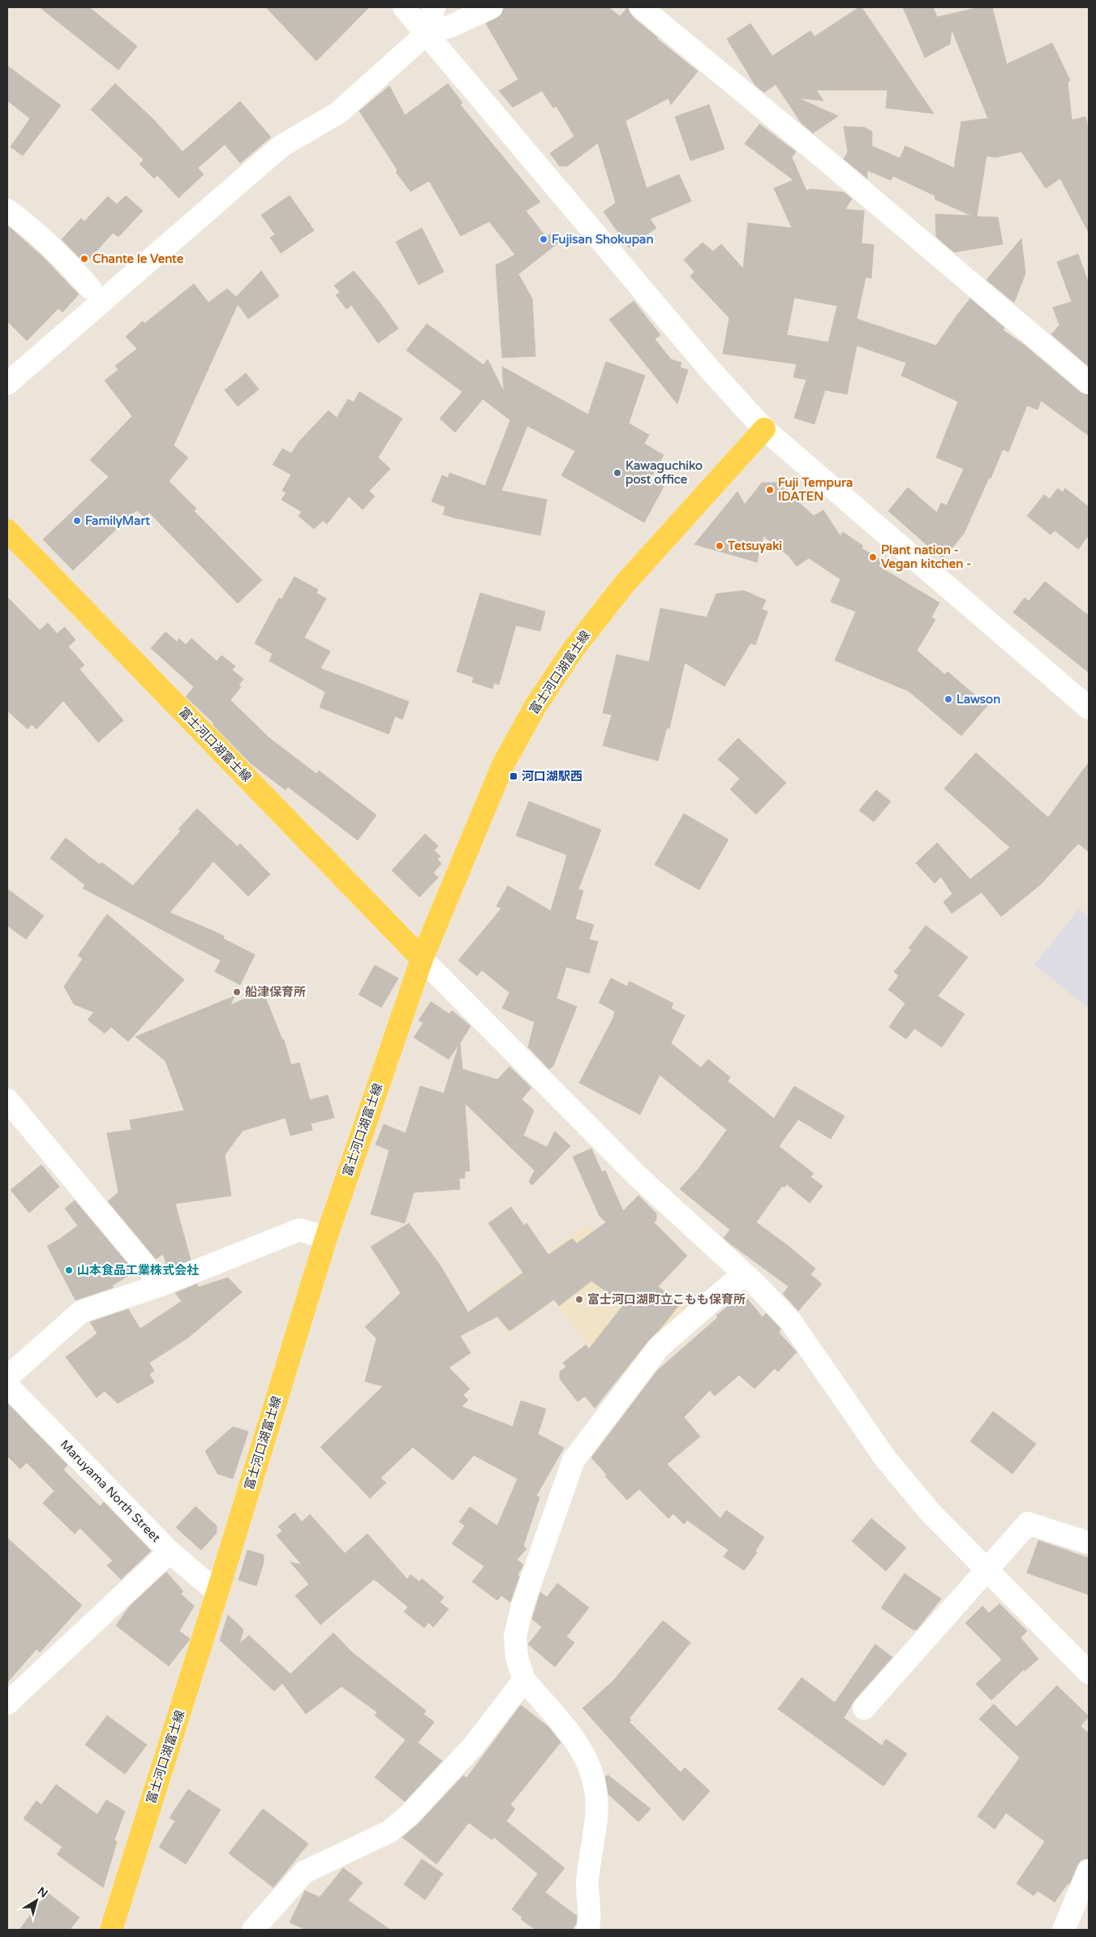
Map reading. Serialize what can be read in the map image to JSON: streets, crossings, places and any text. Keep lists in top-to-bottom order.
{
  "streets": {
    "main road": ["富士河口湖富士線"],
    "street": ["Maruyama North Street"]
  },
  "crossings": [
    ["富士河口湖富士線", "Maruyama North Street"]
  ],
  "places": {
    "other": [
      "Fujisan Shokupan",
      "Chante le Vente",
      "Kawaguchiko post office",
      "Fuji Tempura IDATEN",
      "FamilyMart",
      "Tetsuyaki",
      "Plant nation - Vegan kitchen -",
      "Lawson",
      "船津保育所",
      "山本食品工業株式会社",
      "富士河口湖町立こもも保育所"
    ],
    "transit": ["河口湖駅西"]
  },
  "north": "top right"
}
